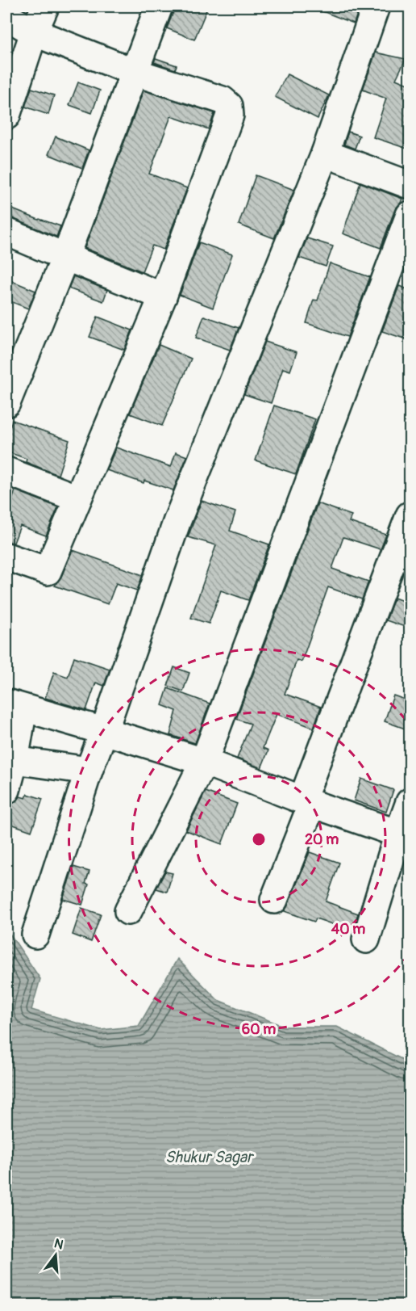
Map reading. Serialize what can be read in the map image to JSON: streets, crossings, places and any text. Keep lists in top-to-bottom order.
{
  "water": ["Shukur Sagar"],
  "north": "top",
  "rings": ["20 m", "40 m", "60 m"]
}
